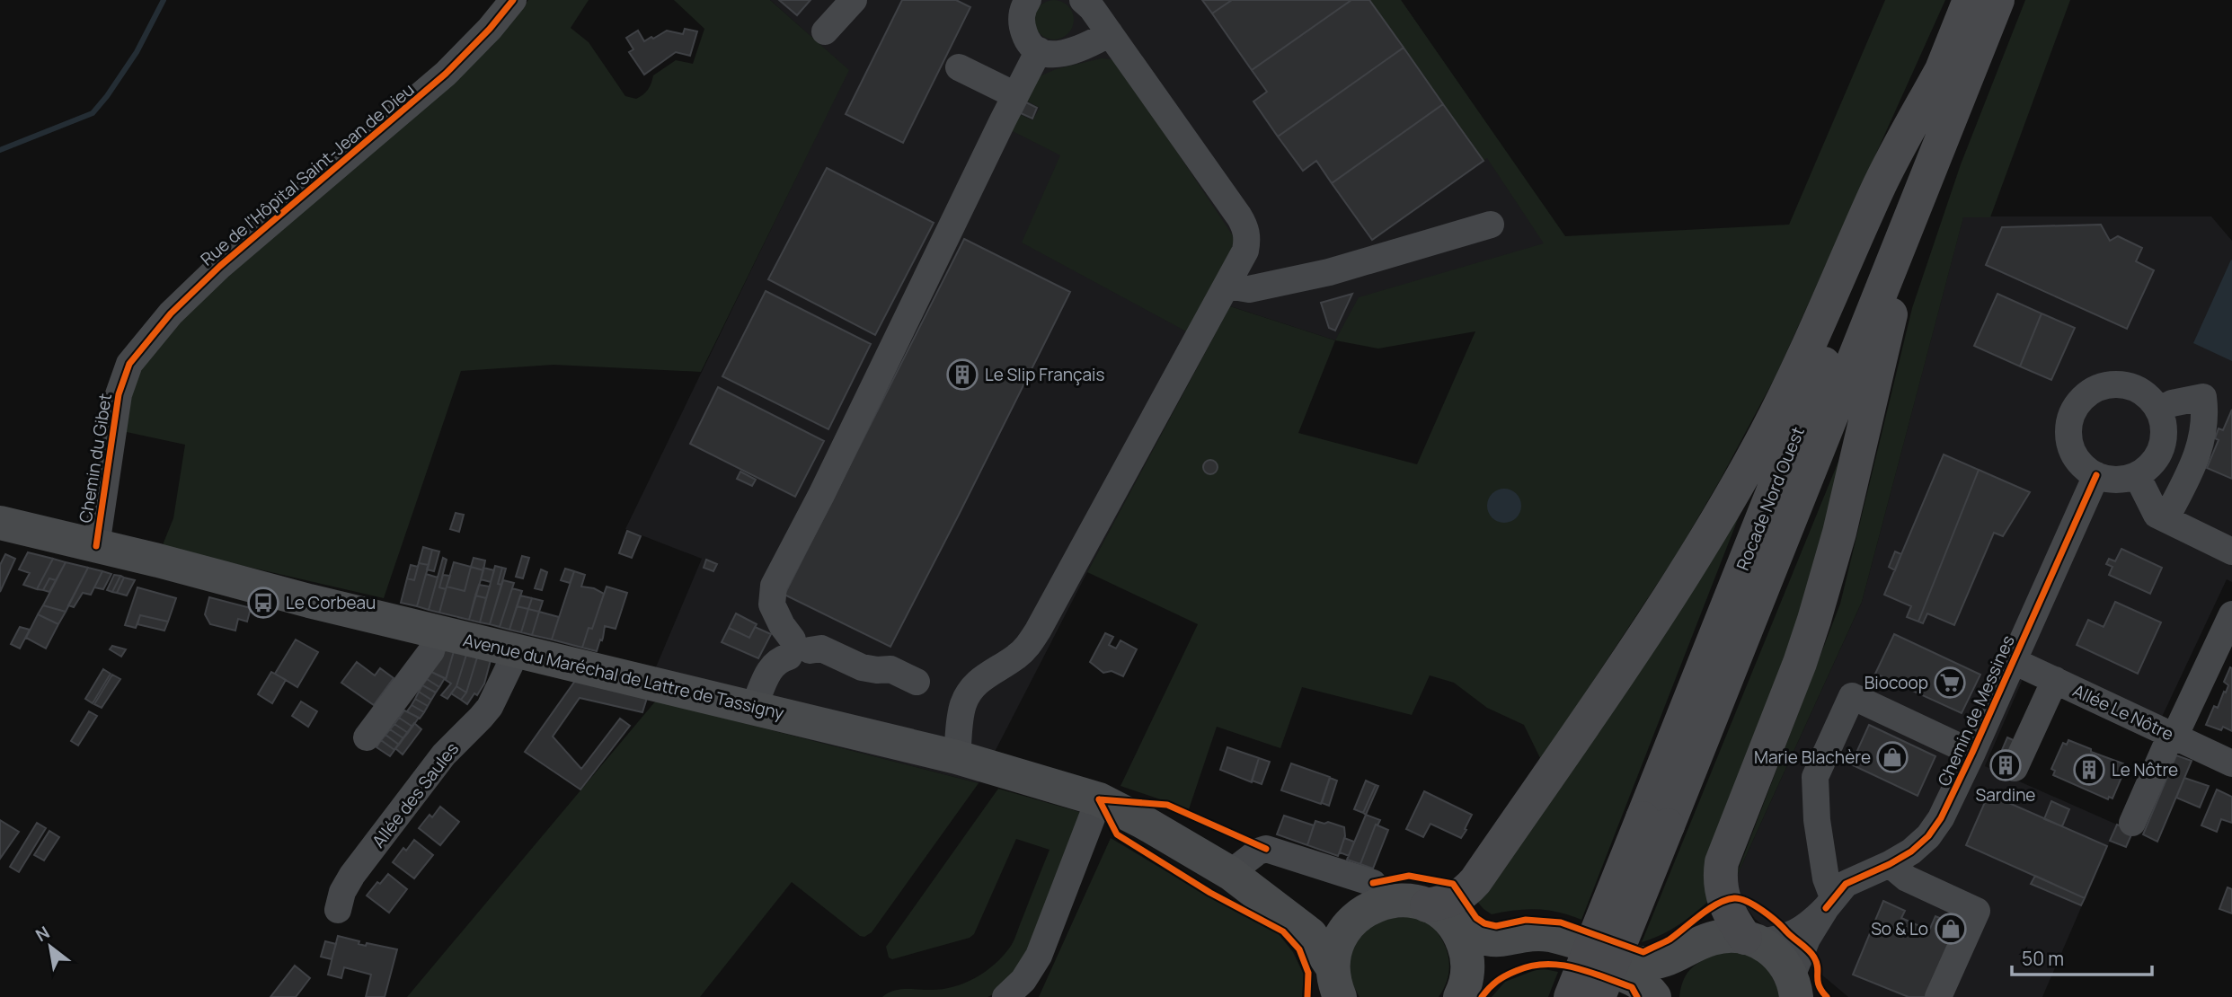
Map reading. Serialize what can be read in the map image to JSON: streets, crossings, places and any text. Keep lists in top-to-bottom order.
{
  "streets": {
    "highway": ["Rocade Nord Ouest"],
    "main road": ["Avenue du Maréchal de Lattre de Tassigny"],
    "street": [
      "Rue de l'Hôpital Saint-Jean de Dieu",
      "Chemin du Gibet",
      "Chemin de Messines",
      "Allée Le Nôtre",
      "Allée des Saules"
    ]
  },
  "crossings": [
    ["Rue de l'Hôpital Saint-Jean de Dieu", "Chemin du Gibet"],
    ["Chemin du Gibet", "Avenue du Maréchal de Lattre de Tassigny"],
    ["Avenue du Maréchal de Lattre de Tassigny", "Chemin de Messines"],
    ["Avenue du Maréchal de Lattre de Tassigny", "Allée des Saules"],
    ["Chemin de Messines", "Allée Le Nôtre"]
  ],
  "places": {
    "building": ["Le Slip Français", "Sardine", "Le Nôtre"],
    "bus stop": ["Le Corbeau"],
    "supermarket": ["Biocoop"],
    "shop": ["Marie Blachère", "So & Lo"]
  },
  "scale_bar": "50 m",
  "north": "top left"
}
